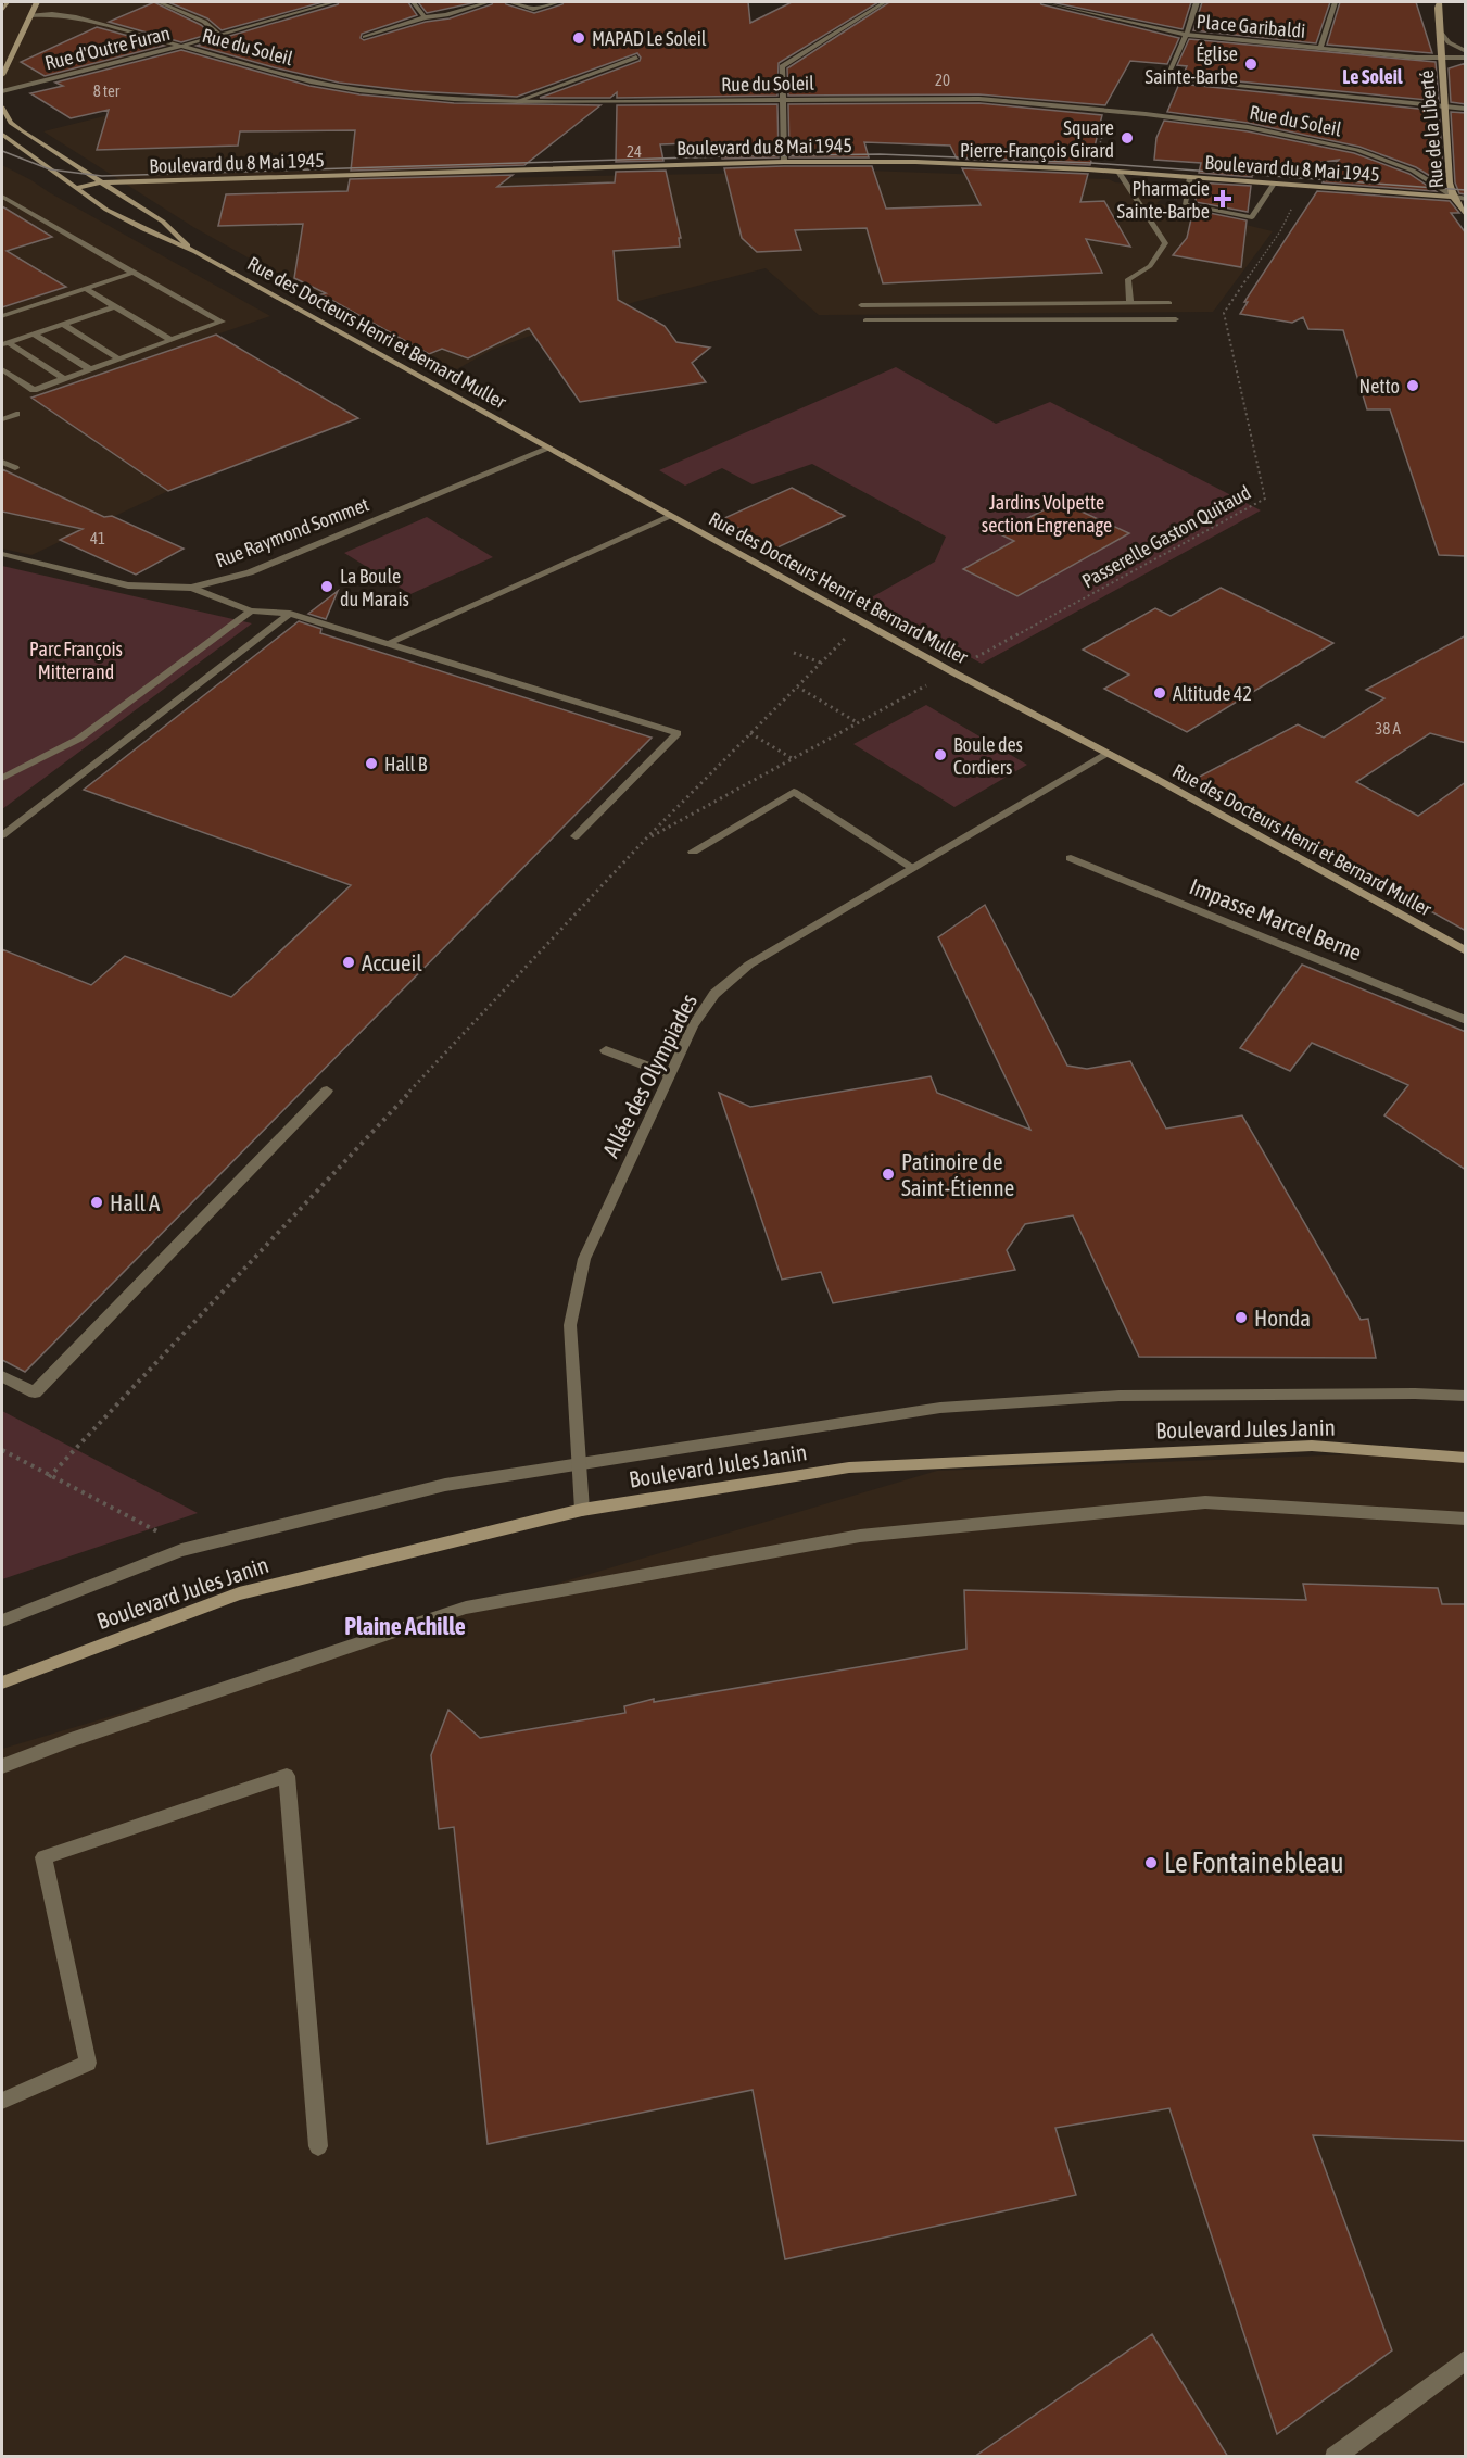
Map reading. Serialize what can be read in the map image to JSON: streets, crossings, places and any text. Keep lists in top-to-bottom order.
{
  "streets": {
    "main road": [
      "Rue de la Liberté",
      "Boulevard du 8 Mai 1945",
      "Rue des Docteurs Henri et Bernard Muller",
      "Boulevard Jules Janin"
    ],
    "street": [
      "Place Garibaldi",
      "Rue du Soleil",
      "Rue d'Outre Furan",
      "Rue Raymond Sommet",
      "Impasse Marcel Berne",
      "Allée des Olympiades"
    ],
    "path": ["Passerelle Gaston Quitaud"]
  },
  "crossings": [
    ["Place Garibaldi", "Rue de la Liberté"],
    ["Rue du Soleil", "Rue d'Outre Furan"],
    ["Rue du Soleil", "Rue de la Liberté"],
    ["Rue du Soleil", "Boulevard du 8 Mai 1945"],
    ["Rue de la Liberté", "Boulevard du 8 Mai 1945"],
    ["Boulevard du 8 Mai 1945", "Rue des Docteurs Henri et Bernard Muller"],
    ["Boulevard du 8 Mai 1945", "Passerelle Gaston Quitaud"],
    ["Rue des Docteurs Henri et Bernard Muller", "Rue Raymond Sommet"],
    ["Rue des Docteurs Henri et Bernard Muller", "Passerelle Gaston Quitaud"],
    ["Rue des Docteurs Henri et Bernard Muller", "Allée des Olympiades"],
    ["Allée des Olympiades", "Boulevard Jules Janin"]
  ],
  "districts": ["Le Soleil", "Plaine Achille"],
  "parks": ["Jardins Volpette section Engrenage", "Parc François Mitterrand"],
  "places": {
    "other": [
      "MAPAD Le Soleil",
      "Église Sainte-Barbe",
      "Square Pierre-François Girard",
      "Netto",
      "La Boule du Marais",
      "Altitude 42",
      "Boule des Cordiers",
      "Hall B",
      "Accueil",
      "Patinoire de Saint-Étienne",
      "Hall A",
      "Honda",
      "Le Fontainebleau"
    ],
    "health": ["Pharmacie Sainte-Barbe"]
  },
  "house_numbers": [
    "20",
    "8 ter",
    "24",
    "41",
    "38 A"
  ]
}
